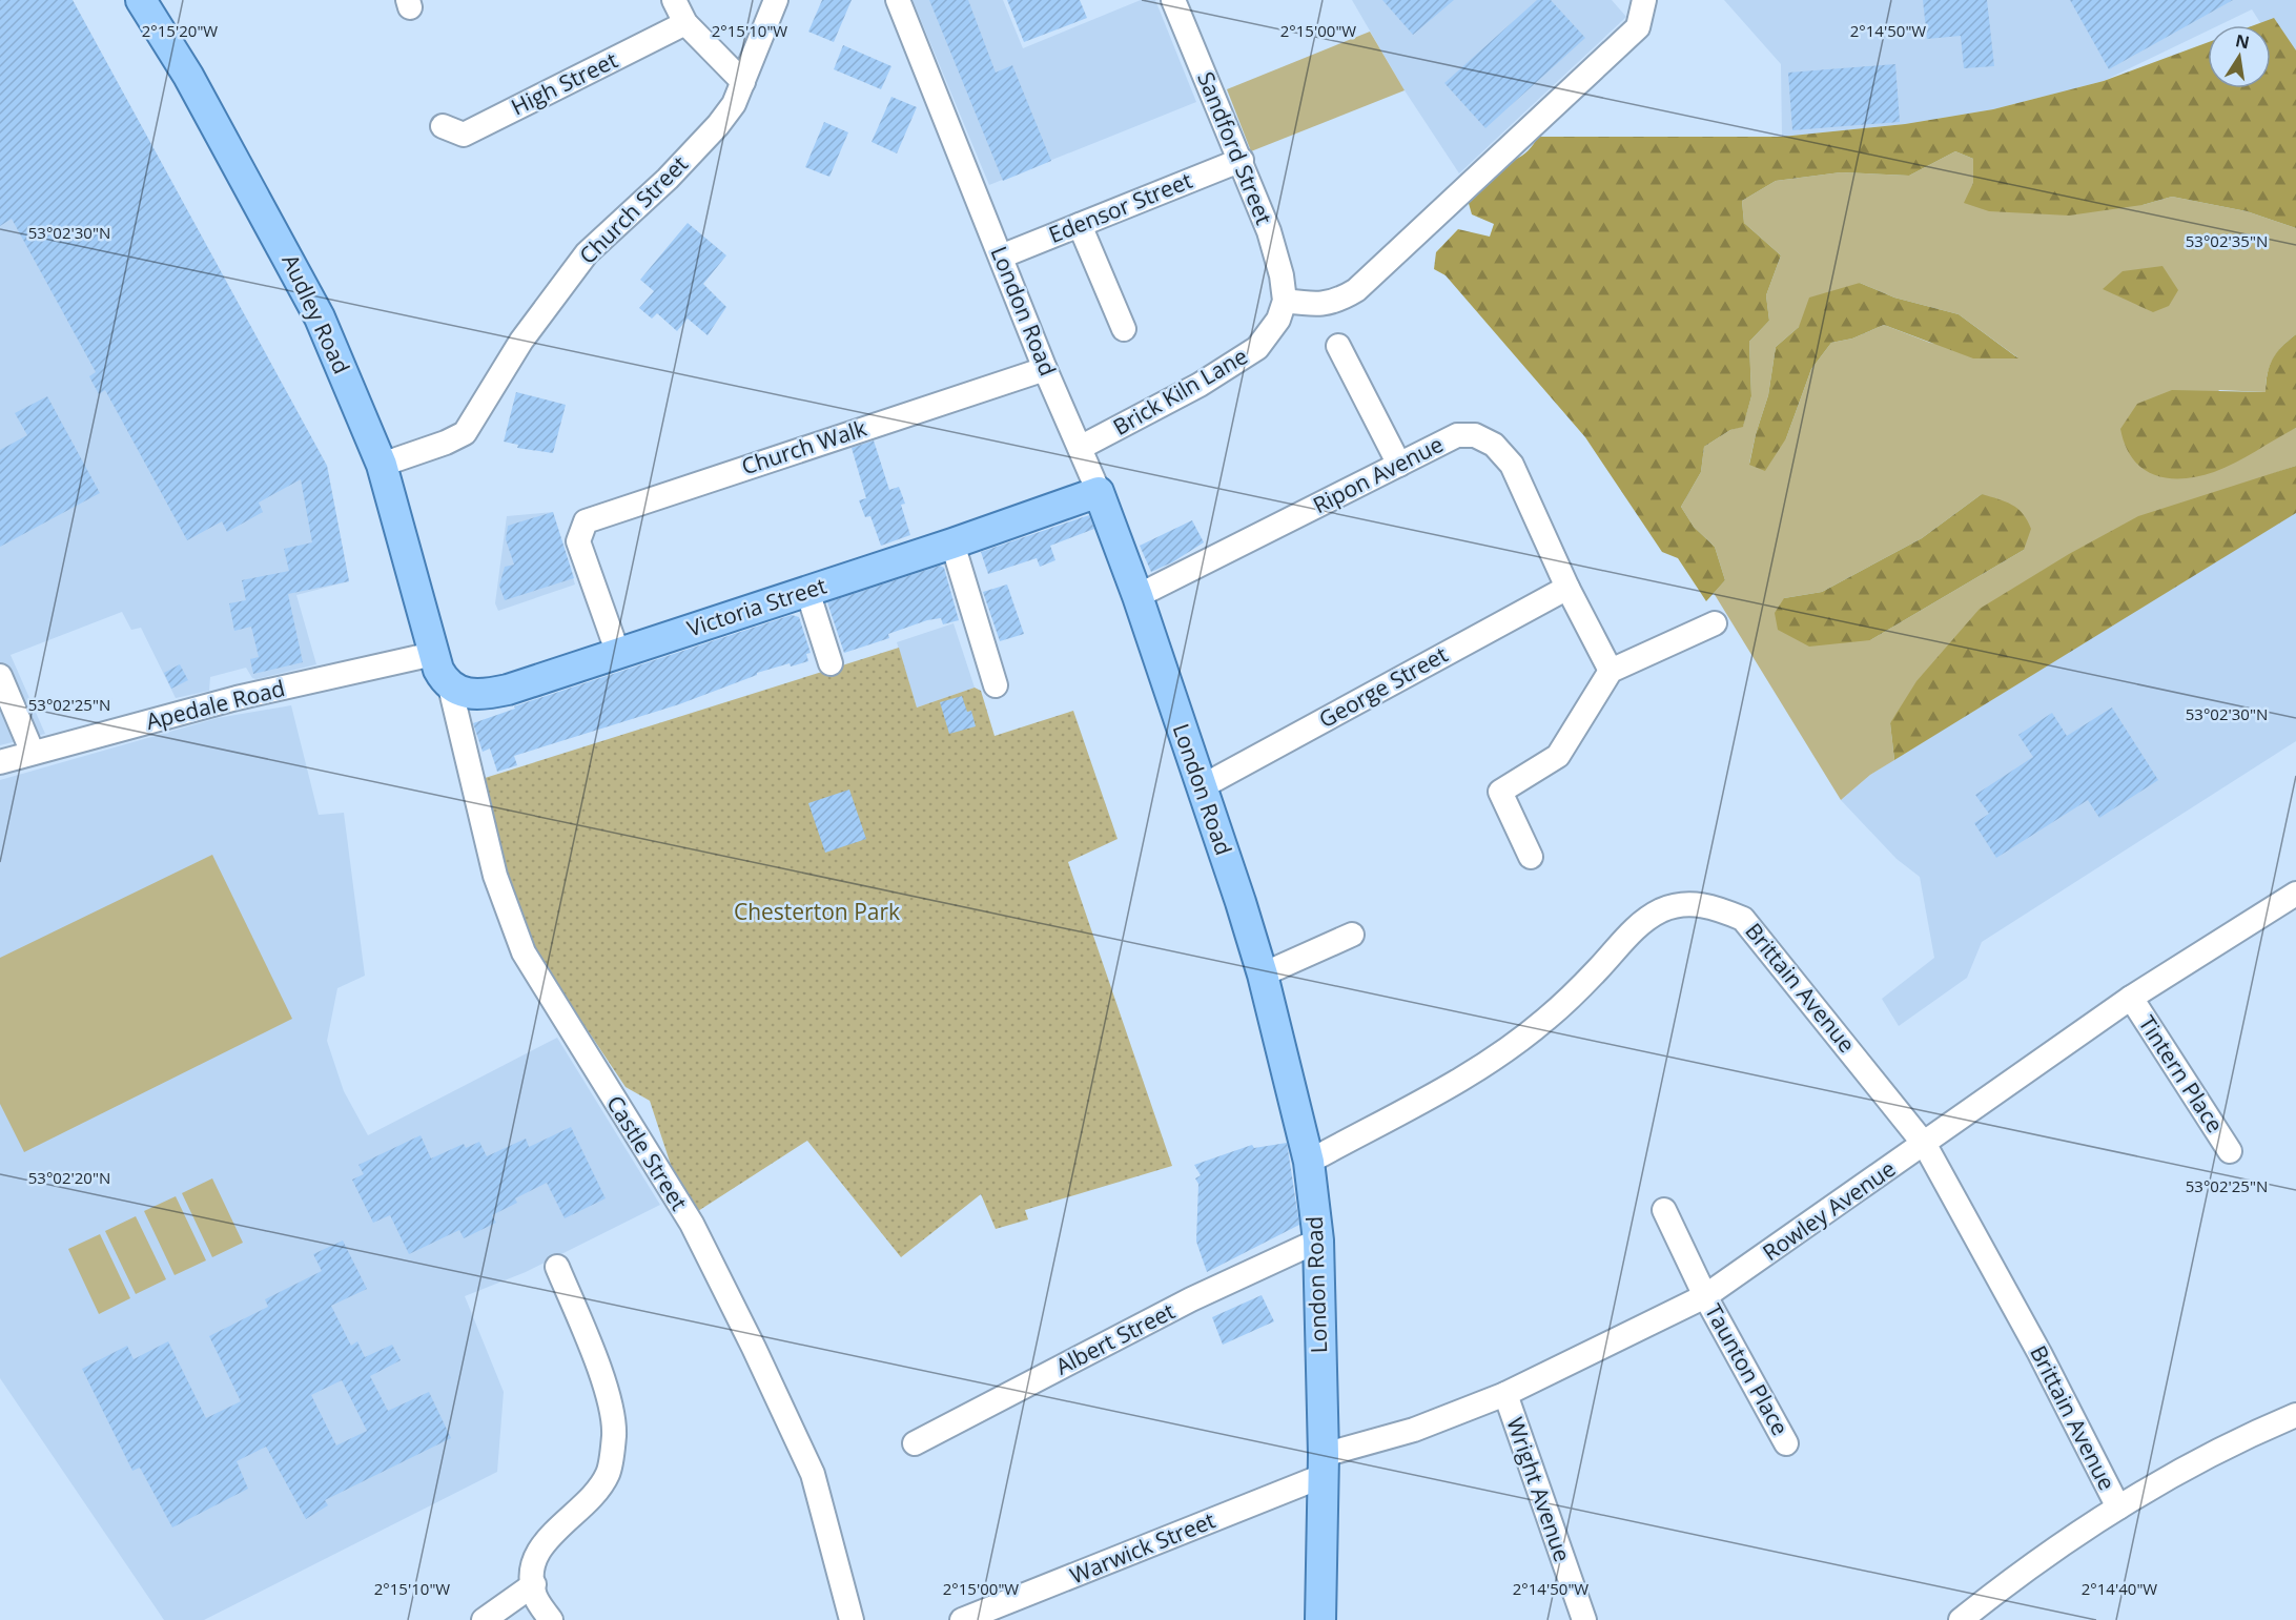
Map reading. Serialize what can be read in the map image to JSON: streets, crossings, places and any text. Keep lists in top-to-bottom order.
{
  "streets": {
    "main road": ["London Road", "Audley Road", "Victoria Street"],
    "street": [
      "High Street",
      "Sandford Street",
      "Edensor Street",
      "Church Street",
      "Brick Kiln Lane",
      "Church Walk",
      "Ripon Avenue",
      "George Street",
      "Apedale Road",
      "Brittain Avenue",
      "Tintern Place",
      "Castle Street",
      "Rowley Avenue",
      "Albert Street",
      "Taunton Place",
      "Wright Avenue",
      "Warwick Street"
    ]
  },
  "crossings": [
    ["Sandford Street", "Edensor Street"],
    ["Sandford Street", "Brick Kiln Lane"],
    ["Edensor Street", "London Road"],
    ["Church Street", "Audley Road"],
    ["London Road", "Brick Kiln Lane"],
    ["London Road", "Church Walk"],
    ["London Road", "Ripon Avenue"],
    ["London Road", "Victoria Street"],
    ["London Road", "George Street"],
    ["London Road", "Brittain Avenue"],
    ["London Road", "Rowley Avenue"],
    ["London Road", "Albert Street"],
    ["London Road", "Warwick Street"],
    ["Audley Road", "Apedale Road"],
    ["Church Walk", "Victoria Street"],
    ["Ripon Avenue", "George Street"],
    ["Victoria Street", "Castle Street"],
    ["Brittain Avenue", "Rowley Avenue"],
    ["Tintern Place", "Rowley Avenue"],
    ["Rowley Avenue", "Taunton Place"],
    ["Rowley Avenue", "Wright Avenue"],
    ["Rowley Avenue", "Warwick Street"]
  ],
  "parks": ["Chesterton Park"],
  "north": "top",
  "coordinates": [
    "2°15'20\"W",
    "2°15'10\"W",
    "2°15'00\"W",
    "2°14'50\"W",
    "53°02'30\"N",
    "53°02'35\"N",
    "53°02'25\"N",
    "53°02'20\"N",
    "2°14'40\"W"
  ]
}
